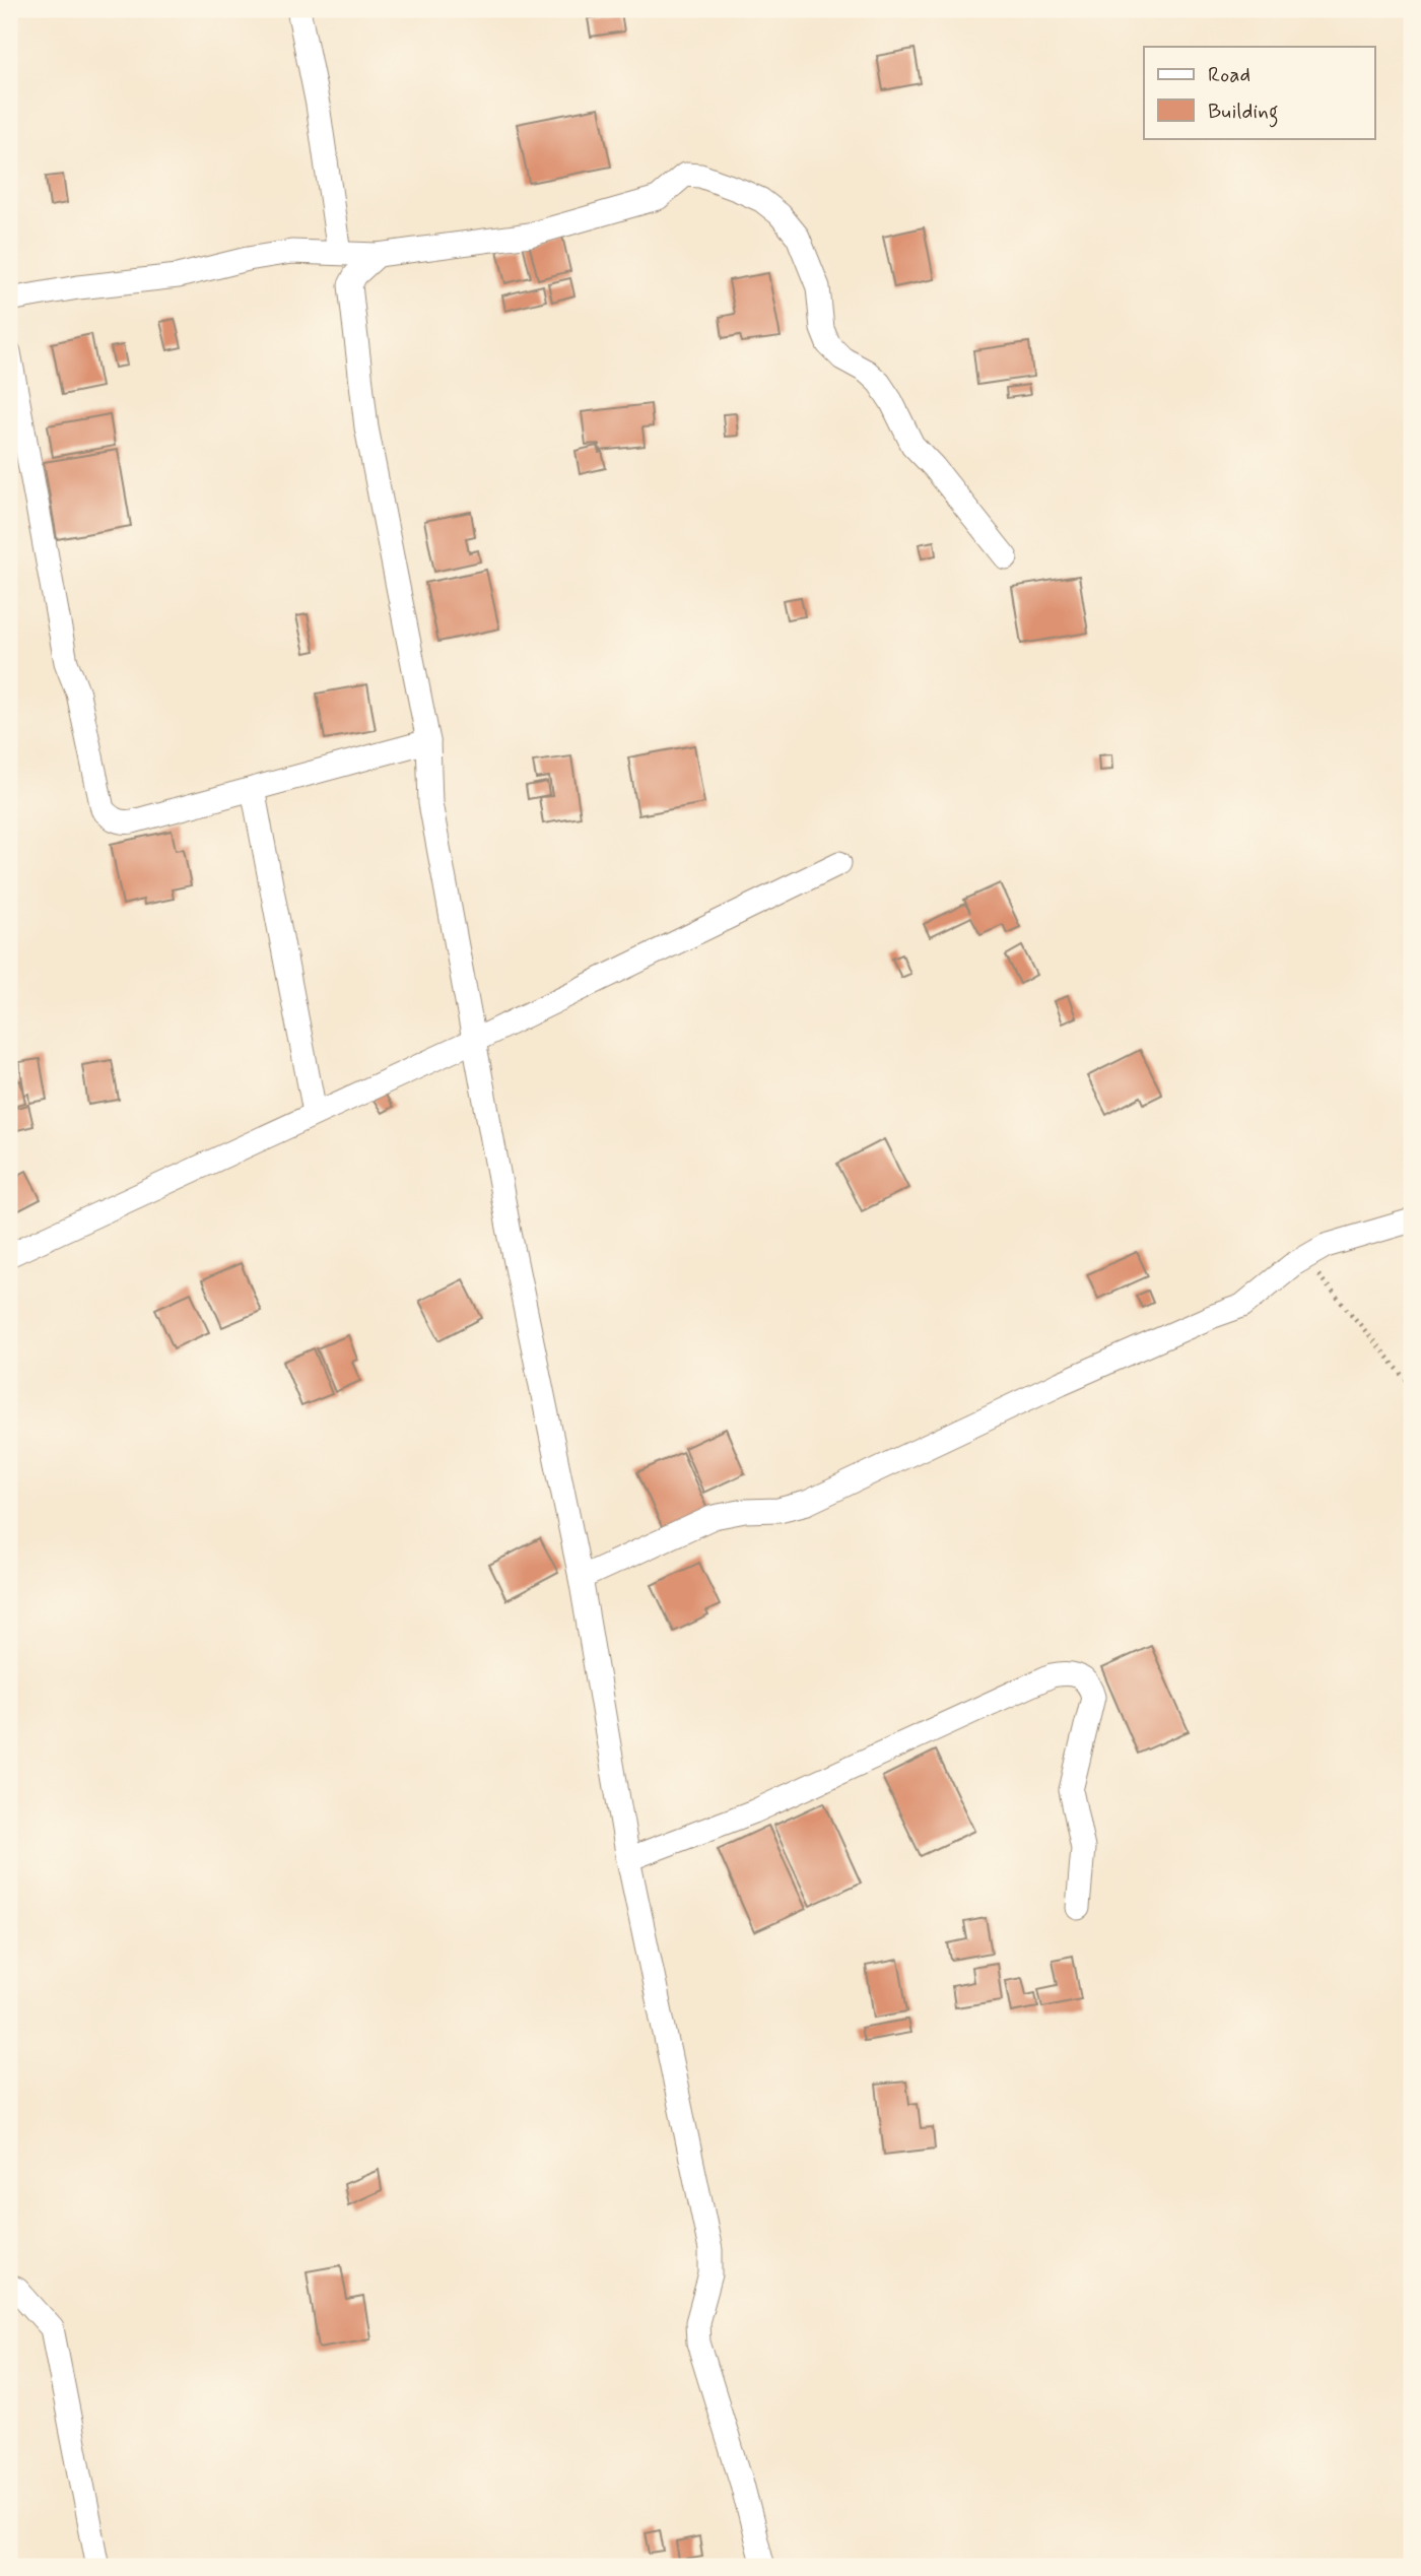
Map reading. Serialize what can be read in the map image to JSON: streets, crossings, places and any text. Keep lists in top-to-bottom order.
{
  "legend": ["Road", "Building"]
}
